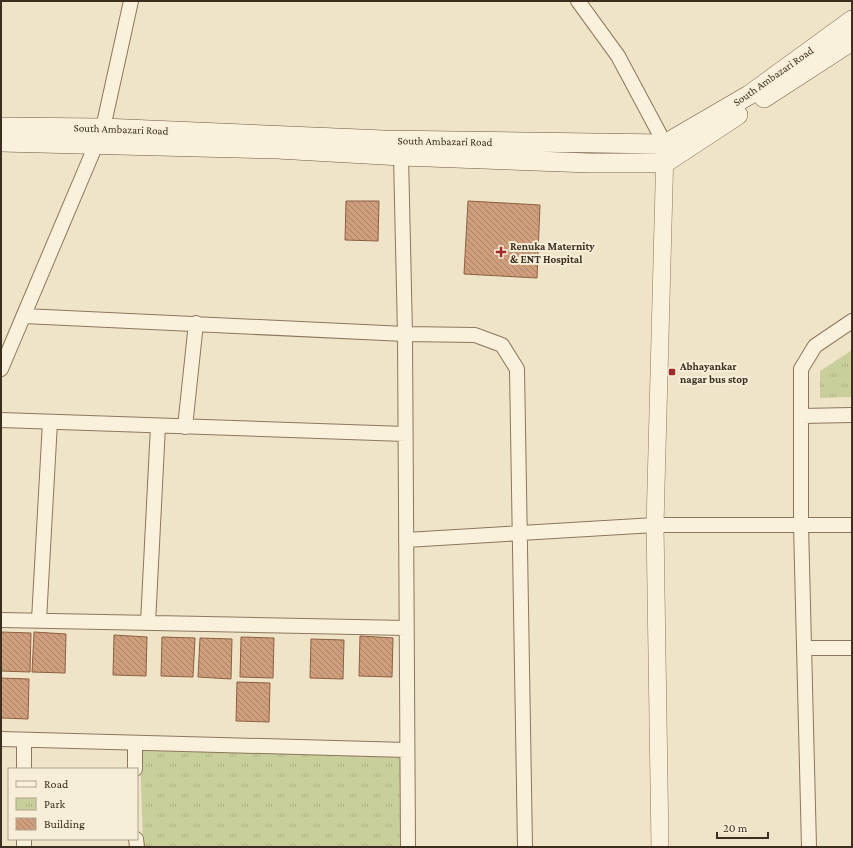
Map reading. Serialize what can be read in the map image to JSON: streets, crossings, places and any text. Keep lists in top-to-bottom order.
{
  "streets": {
    "main road": ["South Ambazari Road"]
  },
  "places": {
    "health": ["Renuka Maternity & ENT Hospital"],
    "transit": ["Abhayankar nagar bus stop"]
  },
  "legend": ["Road", "Park", "Building"],
  "scale_bar": "20 m"
}
